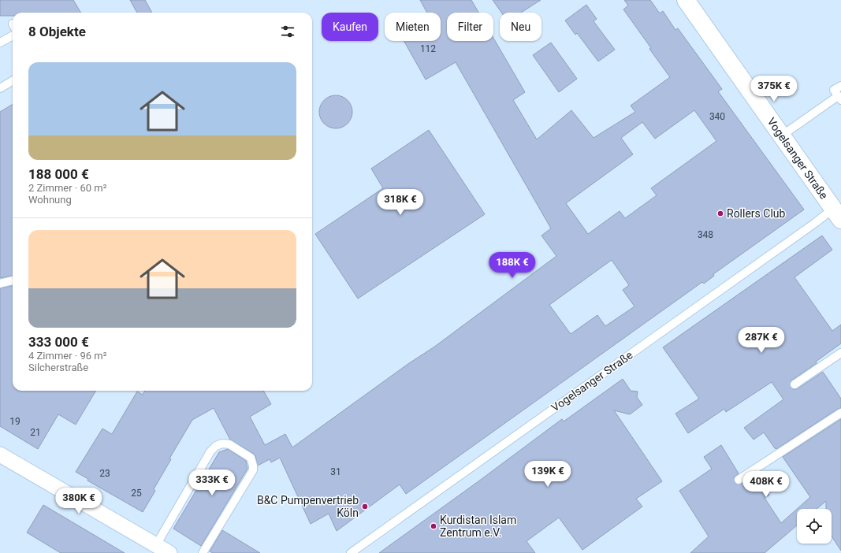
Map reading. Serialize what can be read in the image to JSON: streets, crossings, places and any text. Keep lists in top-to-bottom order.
{
  "streets": {
    "street": ["Vogelsanger Straße"]
  },
  "places": ["Rollers Club", "B&C Pumpenvertrieb Köln", "Kurdistan Islam Zentrum e.V."],
  "house_numbers": [
    "112",
    "340",
    "348",
    "19",
    "21",
    "31",
    "23",
    "25"
  ],
  "page": {
    "chip": [
      "Kaufen",
      "Mieten",
      "Filter",
      "Neu"
    ],
    "heading": "8 Objekte",
    "list": [
      {
        "name": "188 000 €",
        "note": "2 Zimmer · 60 m² · Wohnung"
      },
      {
        "name": "333 000 €",
        "note": "4 Zimmer · 96 m² · Silcherstraße"
      }
    ],
    "price": [
      "375K €",
      "318K €",
      "188K €",
      "287K €",
      "139K €",
      "333K €",
      "408K €",
      "380K €"
    ]
  }
}
